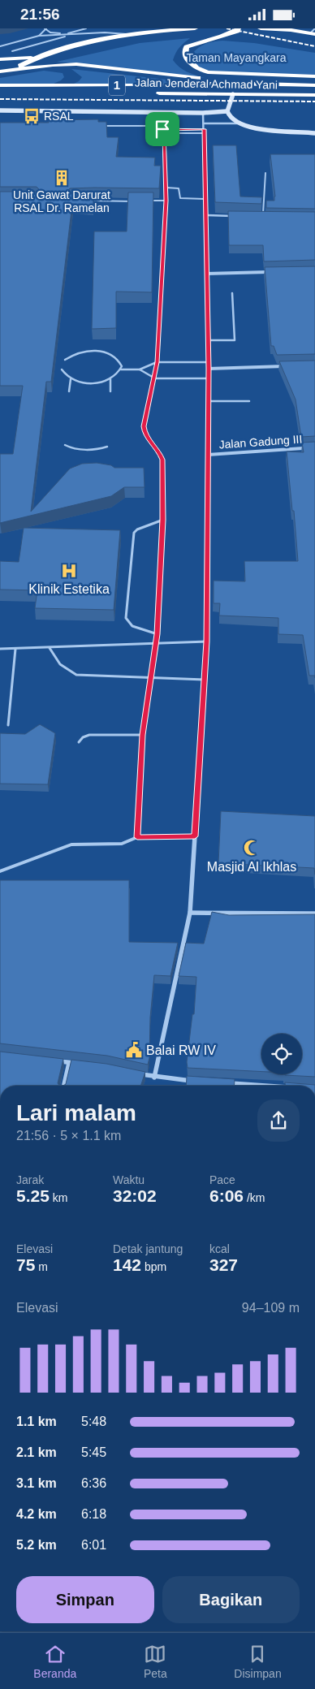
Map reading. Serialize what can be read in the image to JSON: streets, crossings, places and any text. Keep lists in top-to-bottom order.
{
  "streets": {
    "highway": ["Jalan Jenderal Achmad Yani", "1"],
    "street": ["Jalan Gadung III"]
  },
  "parks": ["Taman Mayangkara"],
  "places": {
    "bus stop": ["RSAL"],
    "building": ["Unit Gawat Darurat RSAL Dr. Ramelan"],
    "hospital": ["Klinik Estetika"],
    "mosque": ["Masjid Al Ikhlas"],
    "public building": ["Balai RW IV"]
  },
  "page": {
    "status": "21:56",
    "heading": ["Lari malam", "21:56 · 5 × 1.1 km"],
    "stats": [
      ["Jarak", "5.25 km"],
      ["Waktu", "32:02"],
      ["Pace", "6:06 /km"],
      ["Elevasi", "75 m"],
      ["Detak jantung", "142 bpm"],
      ["kcal", "327"]
    ],
    "chart": ["Elevasi", "94–109 m"],
    "list": [
      {
        "name": "1.1 km",
        "note": "5:48"
      },
      {
        "name": "2.1 km",
        "note": "5:45"
      },
      {
        "name": "3.1 km",
        "note": "6:36"
      },
      {
        "name": "4.2 km",
        "note": "6:18"
      },
      {
        "name": "5.2 km",
        "note": "6:01"
      }
    ],
    "buttons": ["Simpan", "Bagikan"],
    "tabs": ["Beranda", "Peta", "Disimpan"]
  }
}
